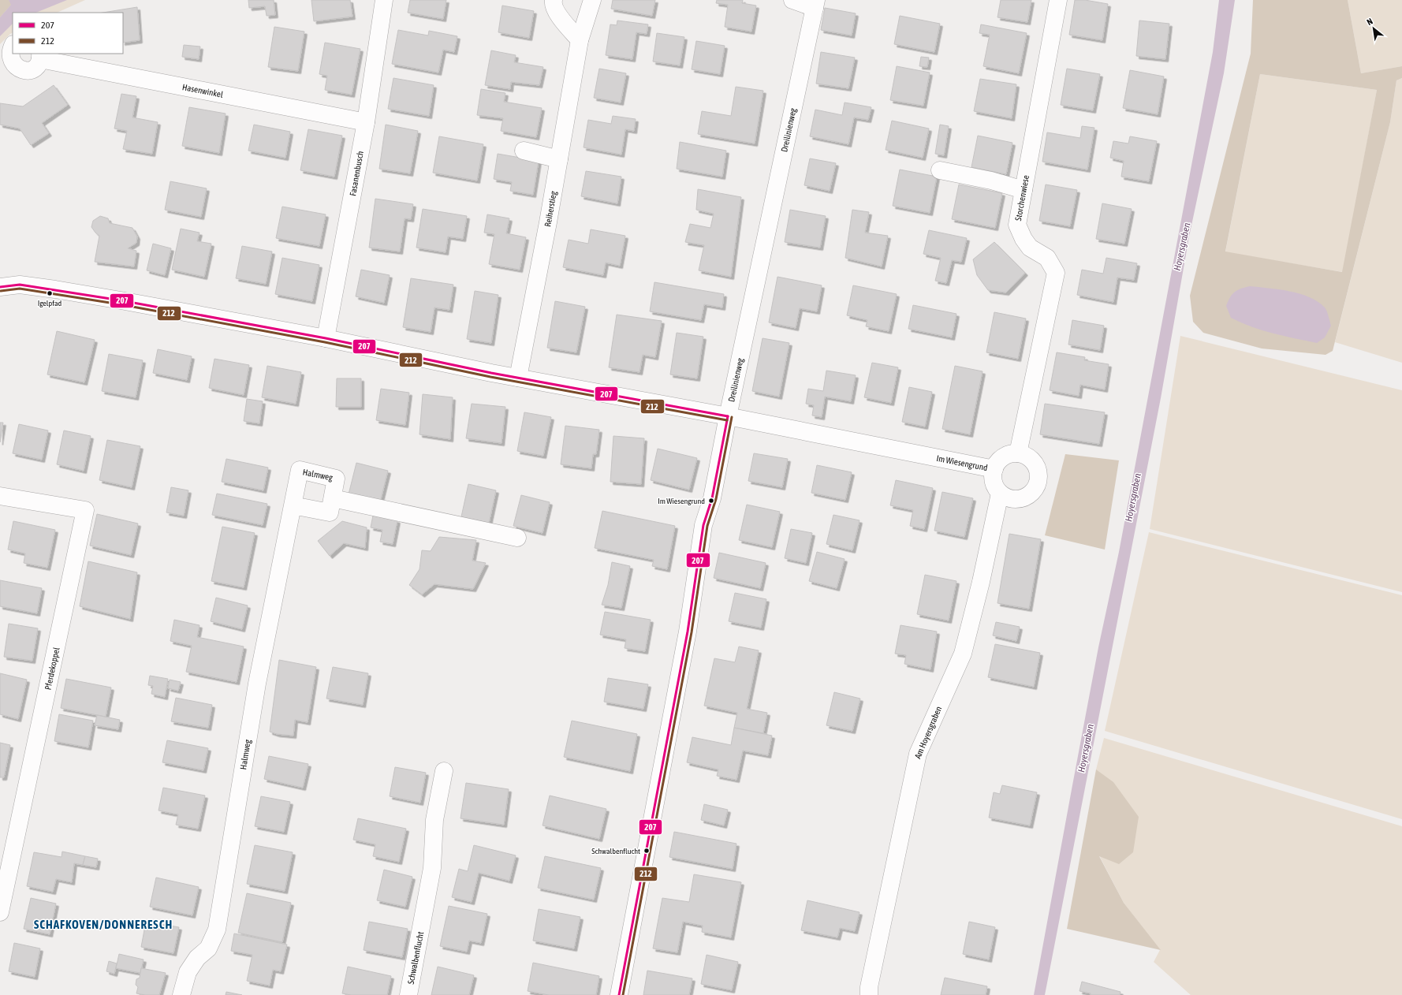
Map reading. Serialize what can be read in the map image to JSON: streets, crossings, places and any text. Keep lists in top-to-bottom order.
{
  "streets": {
    "street": [
      "Hasenwinkel",
      "Dreilinienweg",
      "Fasanenbusch",
      "Storchenwiese",
      "Reiherstieg",
      "Im Wiesengrund",
      "Halmweg",
      "Pferdekoppel",
      "Am Hoyersgraben",
      "Schwalbenflucht"
    ]
  },
  "crossings": [
    ["Hasenwinkel", "Fasanenbusch"],
    ["Dreilinienweg", "Im Wiesengrund"],
    ["Fasanenbusch", "Im Wiesengrund"],
    ["Storchenwiese", "Im Wiesengrund"],
    ["Storchenwiese", "Am Hoyersgraben"],
    ["Reiherstieg", "Im Wiesengrund"],
    ["Im Wiesengrund", "Am Hoyersgraben"]
  ],
  "districts": ["SCHAFKOVEN/DONNERESCH"],
  "water": ["Hoyersgraben"],
  "places": ["Igelpfad", "Im Wiesengrund", "Schwalbenflucht"],
  "lines": ["transit line 207", "transit line 212"],
  "legend": ["207", "212"],
  "north": "top left"
}
